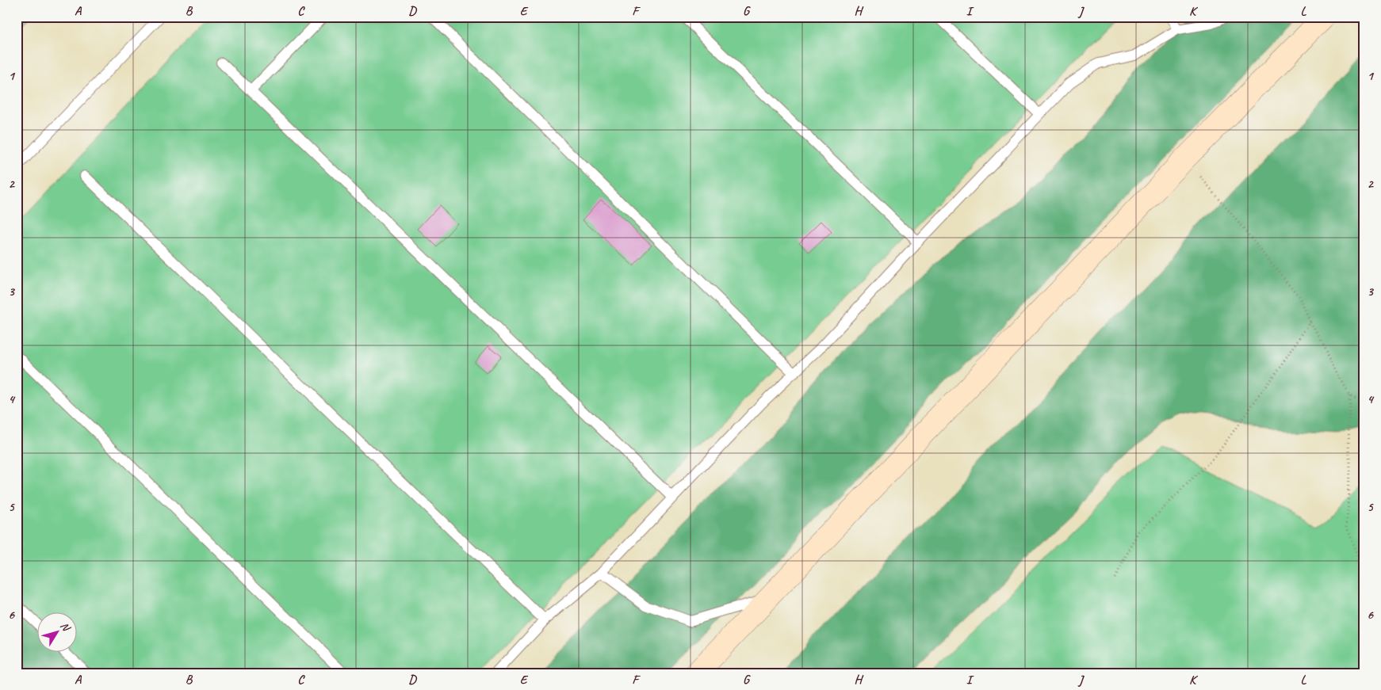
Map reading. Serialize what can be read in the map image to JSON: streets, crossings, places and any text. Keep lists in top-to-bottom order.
{
  "north": "top right",
  "grid": {
    "columns": [
      "A",
      "B",
      "C",
      "D",
      "E",
      "F",
      "G",
      "H",
      "I",
      "J",
      "K",
      "L"
    ],
    "rows": [
      "1",
      "2",
      "3",
      "4",
      "5",
      "6"
    ]
  }
}
